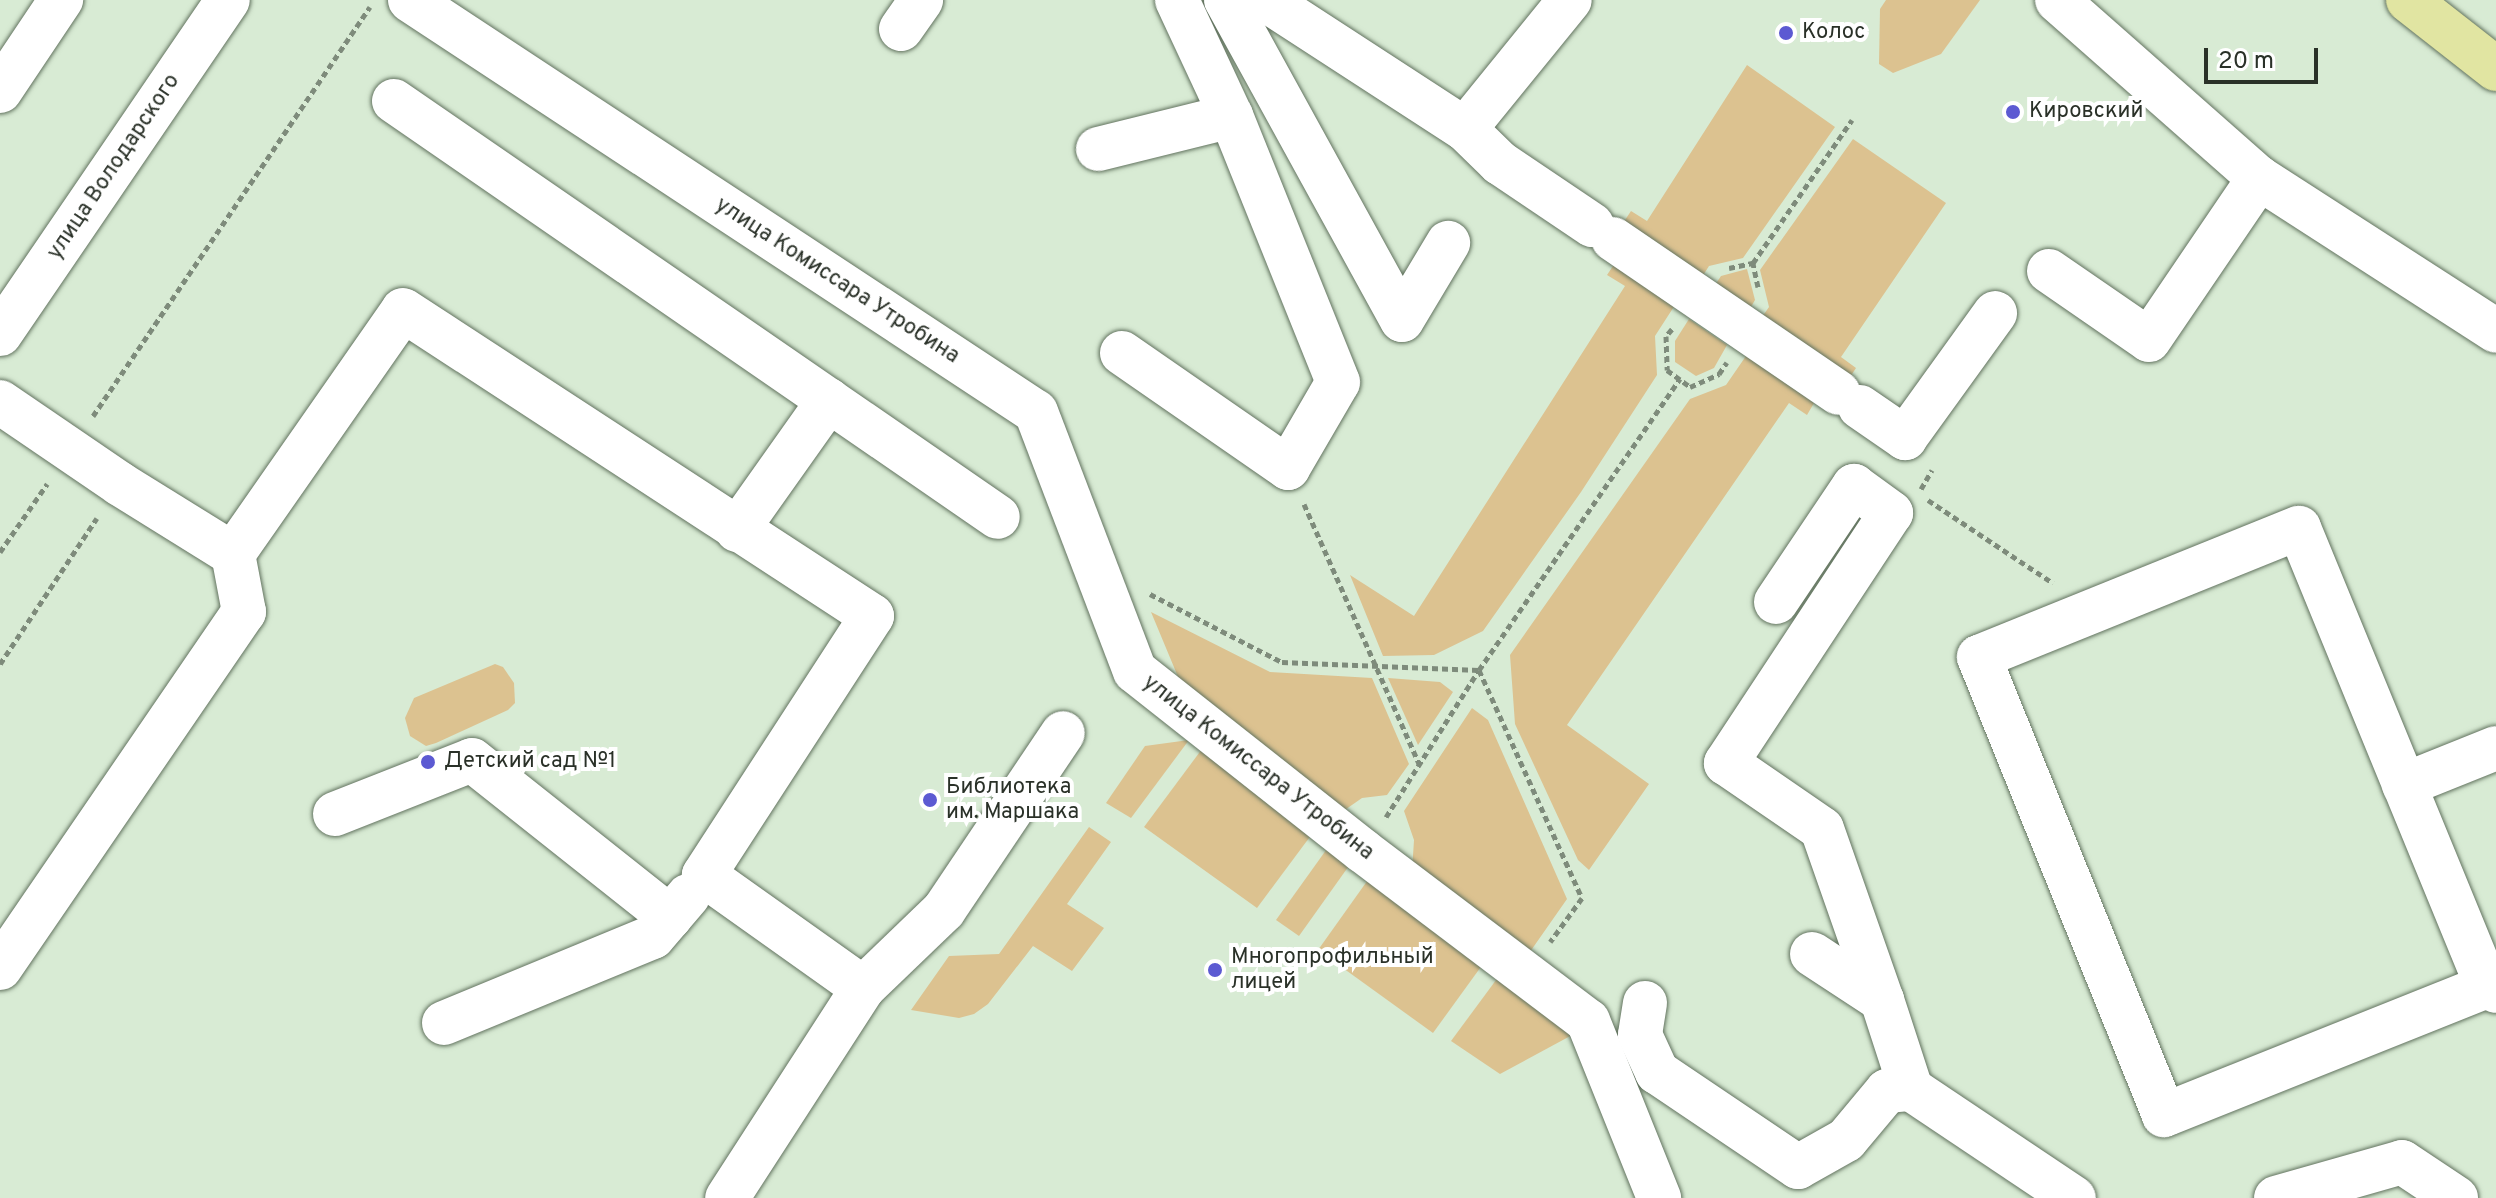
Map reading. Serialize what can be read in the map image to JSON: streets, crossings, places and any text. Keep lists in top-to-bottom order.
{
  "streets": {
    "street": ["улица Володарского", "улица Комиссара Утробина"]
  },
  "places": [
    "Колос",
    "Кировский",
    "Детский сад №1",
    "Библиотека им. Маршака",
    "Многопрофильный лицей"
  ],
  "scale_bar": "20 m"
}
